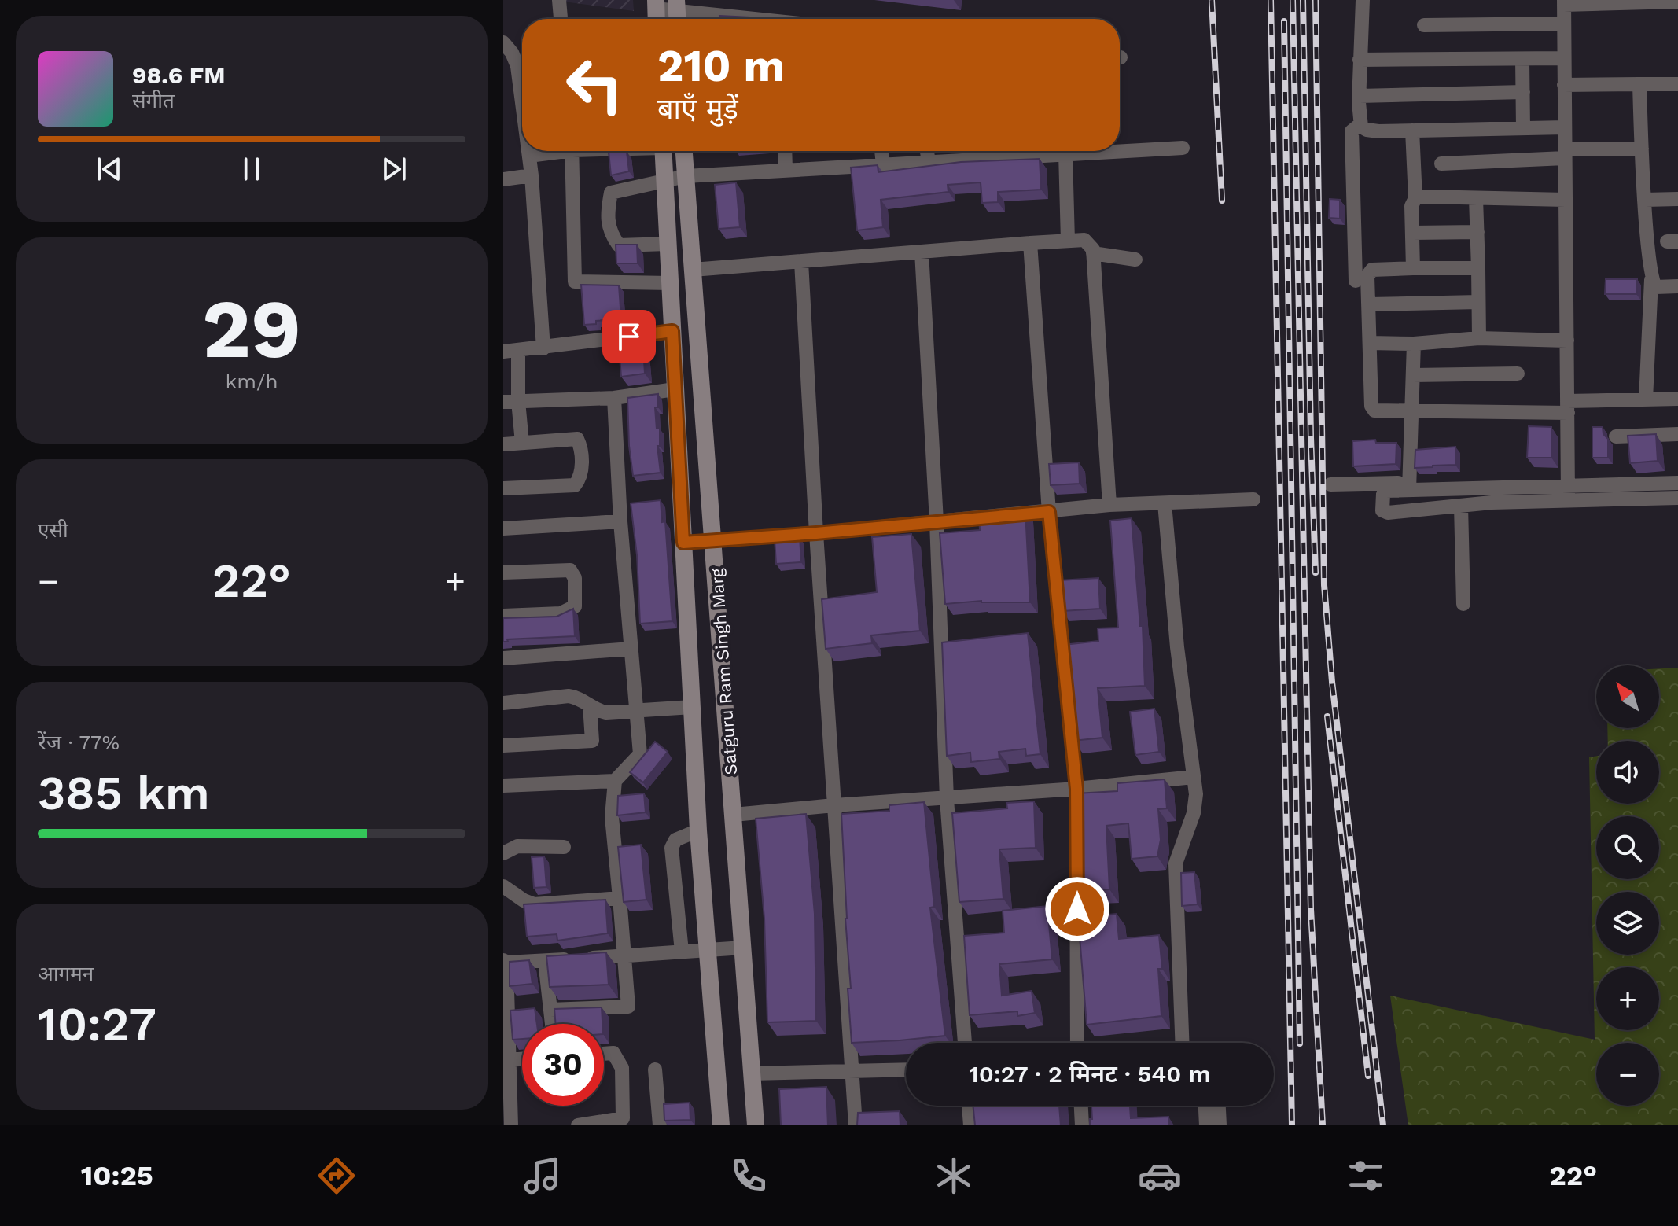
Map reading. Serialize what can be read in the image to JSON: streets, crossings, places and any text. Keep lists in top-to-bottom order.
{
  "streets": {
    "main road": ["Satguru Ram Singh Marg"]
  },
  "north": "top left",
  "page": {
    "turn": ["210 m", "बाएँ मुड़ें"],
    "song": ["98.6 FM", "संगीत"],
    "tile": [
      ["29", "km/h"],
      "एसी",
      ["रेंज · 77%", "385 km"],
      ["आगमन", "10:27"]
    ],
    "heat": ["−", "22°", "+"],
    "map_buttons": ["+", "−"],
    "limit": "30",
    "trip": "10:27 · 2 मिनट · 540 m",
    "tabs": ["10:25", "22°"]
  }
}
